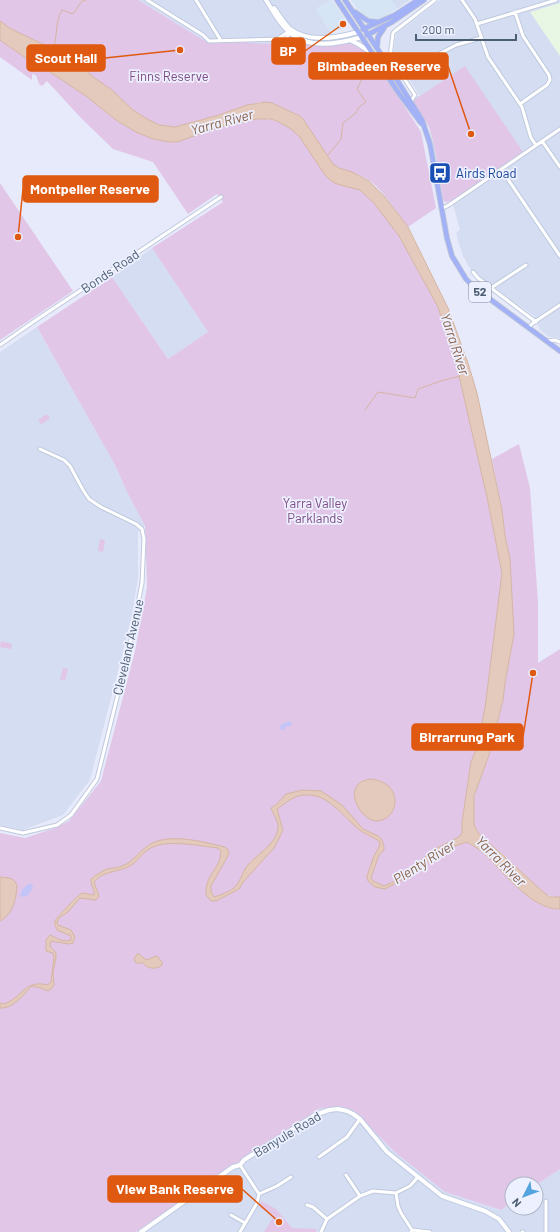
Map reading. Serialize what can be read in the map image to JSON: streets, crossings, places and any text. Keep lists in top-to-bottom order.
{
  "streets": {
    "main road": ["52"],
    "street": ["Bonds Road", "Cleveland Avenue", "Banyule Road"]
  },
  "water": ["Yarra River", "Plenty River"],
  "parks": ["Finns Reserve", "Yarra Valley Parklands"],
  "places": {
    "other": [
      "BP",
      "Scout Hall",
      "Bimbadeen Reserve",
      "Montpelier Reserve",
      "Birrarrung Park",
      "View Bank Reserve"
    ],
    "bus stop": ["Airds Road"]
  },
  "scale_bar": "200 m",
  "north": "bottom left"
}
